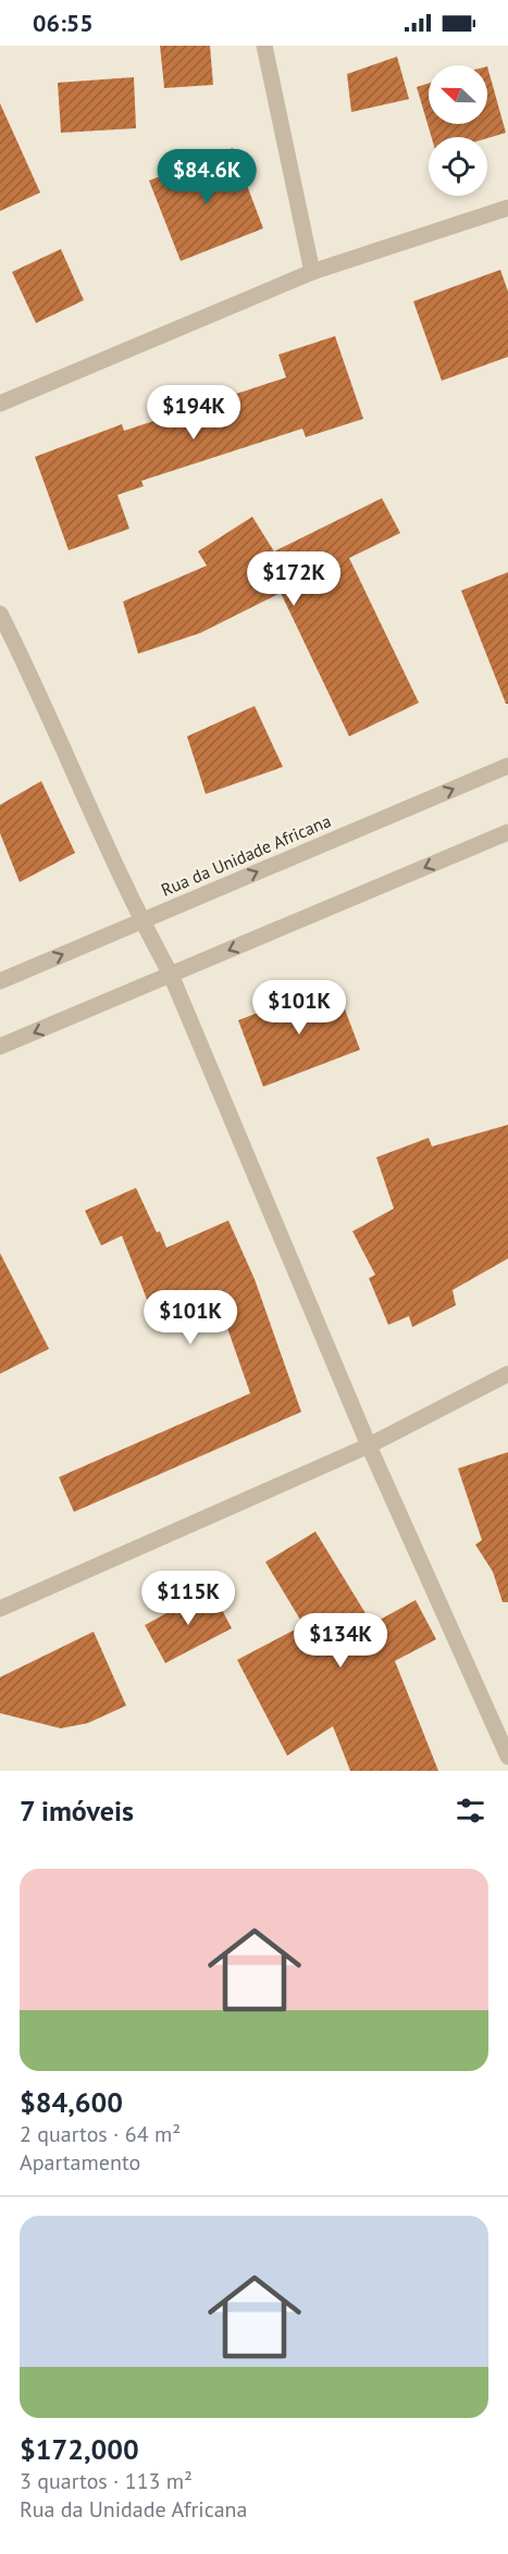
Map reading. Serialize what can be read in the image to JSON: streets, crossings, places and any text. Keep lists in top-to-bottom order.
{
  "streets": {
    "street": ["Rua da Unidade Africana"]
  },
  "north": "left",
  "page": {
    "status": "06:55",
    "price": [
      "$84.6K",
      "$194K",
      "$172K",
      "$101K",
      "$101K",
      "$115K",
      "$134K"
    ],
    "heading": "7 imóveis",
    "list": [
      {
        "name": "$84,600",
        "note": "2 quartos · 64 m² · Apartamento"
      },
      {
        "name": "$172,000",
        "note": "3 quartos · 113 m² · Rua da Unidade Africana"
      }
    ]
  }
}
